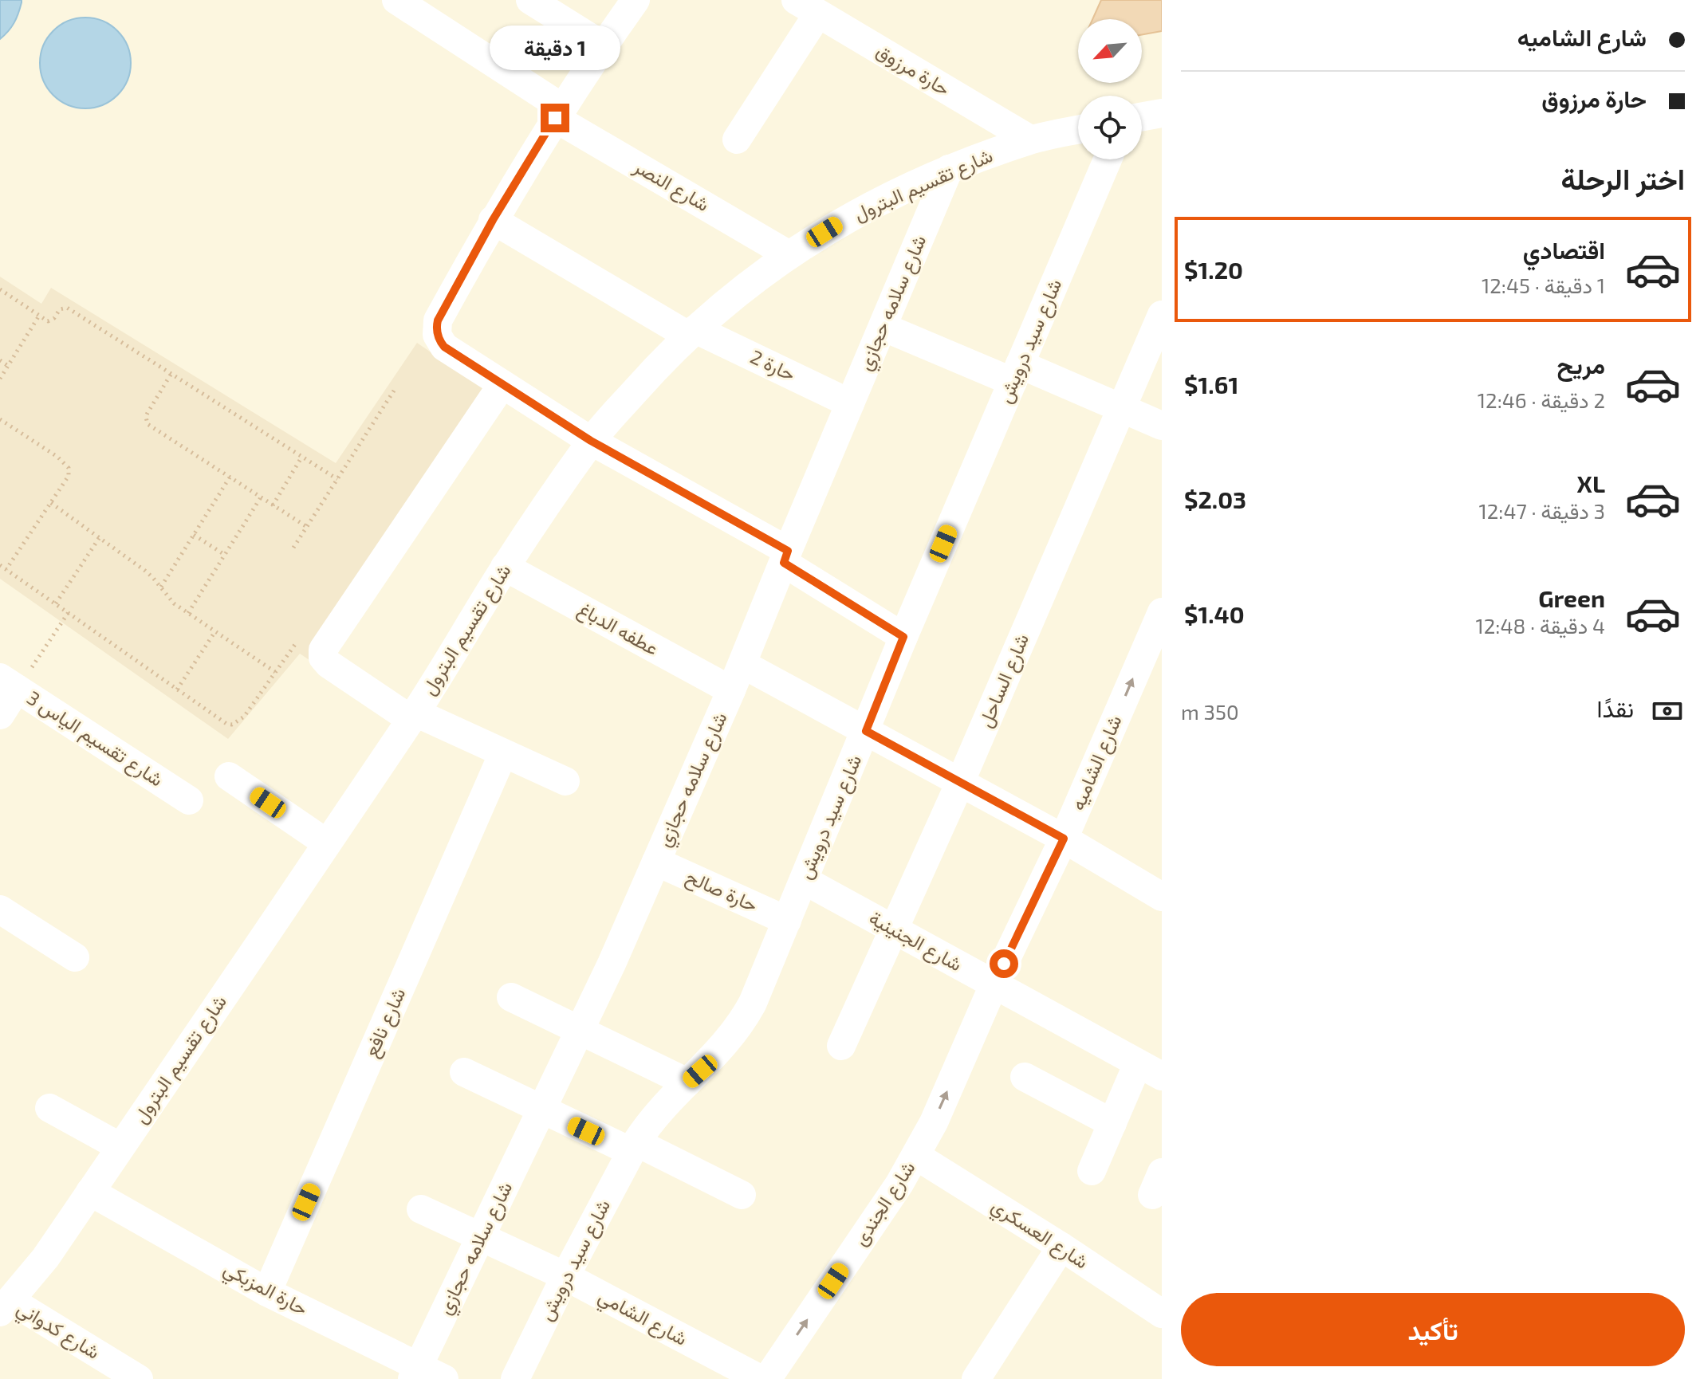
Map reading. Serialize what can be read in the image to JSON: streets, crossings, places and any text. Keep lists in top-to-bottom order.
{
  "streets": {
    "street": [
      "حارة مرزوق",
      "شارع تقسيم البترول",
      "شارع النصر",
      "شارع سلامه حجازي",
      "شارع سيد درويش",
      "حارة 2",
      "عطفه الدباغ",
      "شارع الساحل",
      "شارع تقسيم الياس 3",
      "شارع الشاميه",
      "حارة صالح",
      "شارع الجنينية",
      "شارع نافع",
      "شارع الجندى",
      "شارع العسكري",
      "حارة المزبكي",
      "شارع الشامي",
      "شارع كدواني"
    ]
  },
  "crossings": [
    ["حارة مرزوق", "شارع تقسيم البترول"],
    ["شارع تقسيم البترول", "شارع النصر"],
    ["شارع تقسيم البترول", "شارع سلامه حجازي"],
    ["شارع تقسيم البترول", "حارة 2"],
    ["شارع تقسيم البترول", "عطفه الدباغ"],
    ["شارع تقسيم البترول", "حارة المزبكي"],
    ["شارع تقسيم البترول", "شارع كدواني"],
    ["شارع سلامه حجازي", "حارة 2"],
    ["شارع سلامه حجازي", "عطفه الدباغ"],
    ["شارع سلامه حجازي", "حارة صالح"],
    ["شارع سلامه حجازي", "حارة المزبكي"],
    ["شارع سلامه حجازي", "شارع الشامي"],
    ["شارع سيد درويش", "حارة صالح"],
    ["شارع سيد درويش", "شارع الجنينية"],
    ["شارع سيد درويش", "شارع الشامي"],
    ["شارع الساحل", "شارع الجنينية"],
    ["شارع الشاميه", "شارع الجنينية"],
    ["شارع الشاميه", "شارع الجندى"],
    ["شارع الشاميه", "شارع العسكري"],
    ["شارع نافع", "حارة المزبكي"],
    ["شارع الجندى", "شارع العسكري"]
  ],
  "one_way": ["شارع الشاميه"],
  "north": "bottom left",
  "page": {
    "banner": ["شارع الشاميه", "حارة مرزوق"],
    "bubble": "1 دقيقة",
    "heading": "اختر الرحلة",
    "list": [
      {
        "name": "اقتصادي",
        "note": "1 دقيقة · 12:45",
        "value": "$1.20"
      },
      {
        "name": "مريح",
        "note": "2 دقيقة · 12:46",
        "value": "$1.61"
      },
      {
        "name": "XL",
        "note": "3 دقيقة · 12:47",
        "value": "$2.03"
      },
      {
        "name": "Green",
        "note": "4 دقيقة · 12:48",
        "value": "$1.40"
      }
    ],
    "pay": ["نقدًا", "350 m"],
    "buttons": "تأكيد"
  }
}
